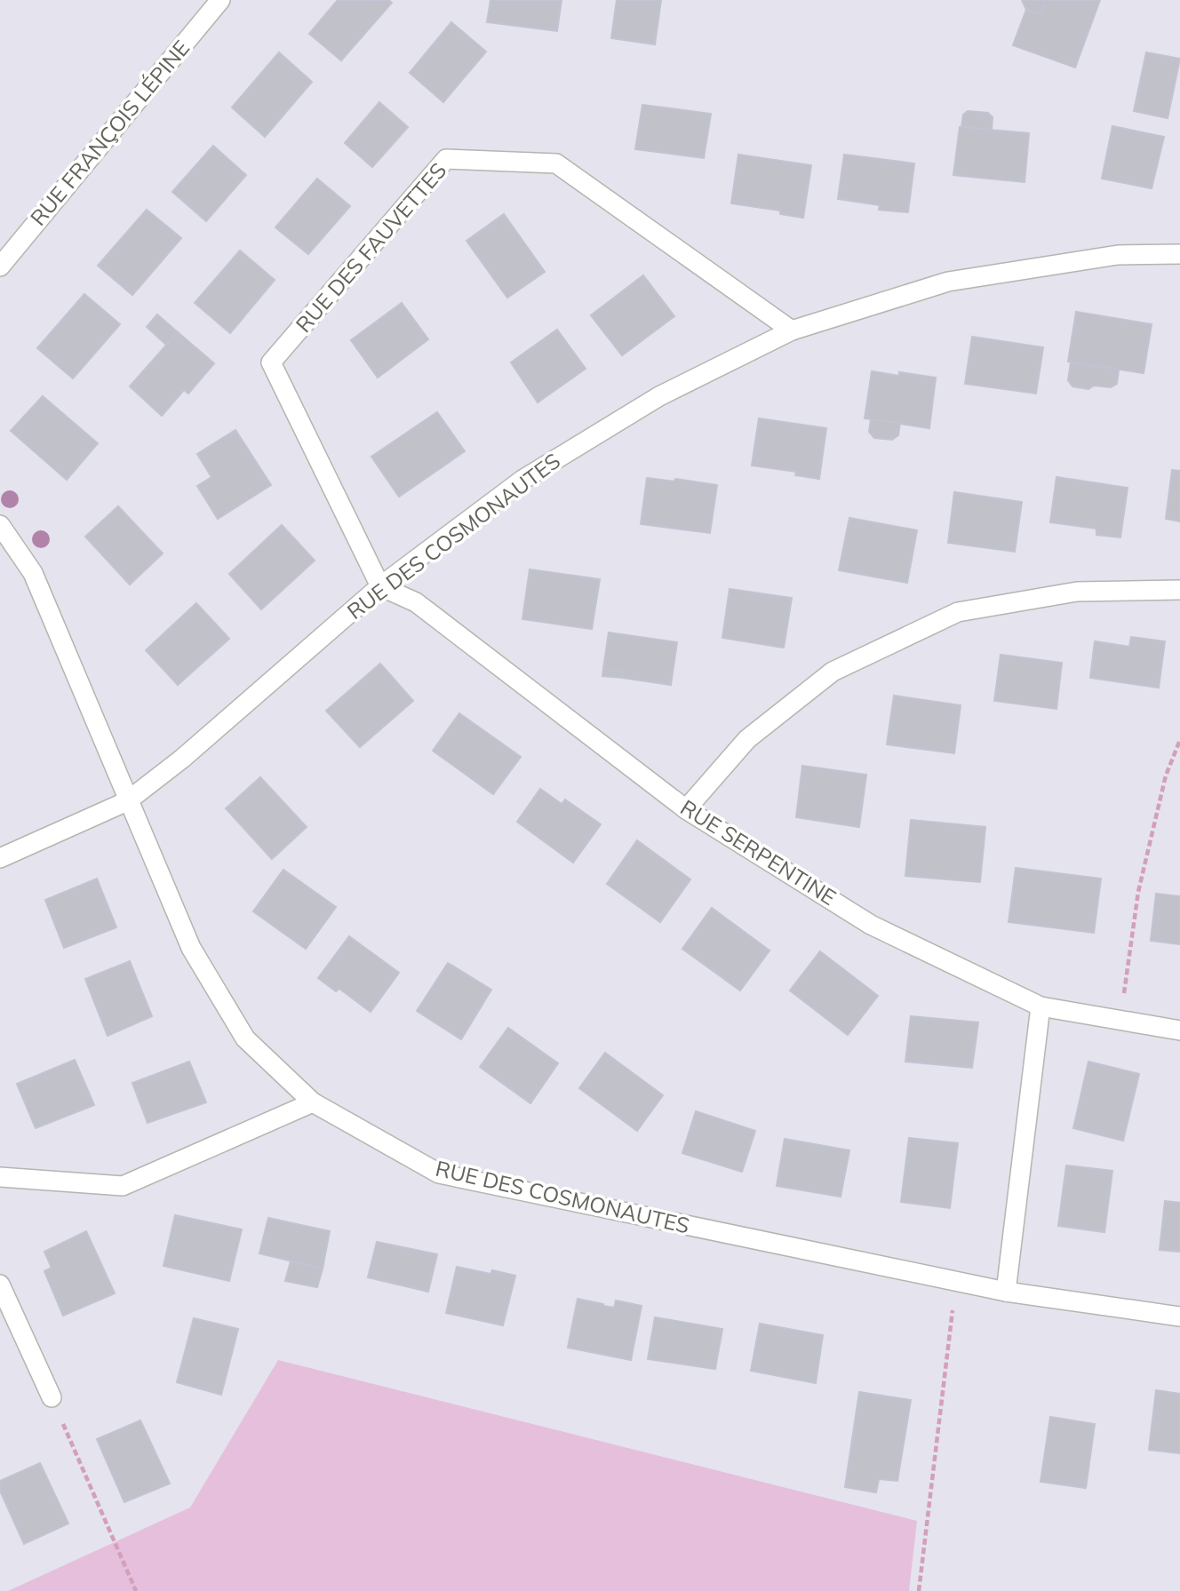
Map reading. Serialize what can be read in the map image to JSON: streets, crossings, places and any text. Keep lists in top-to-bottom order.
{
  "streets": {
    "street": [
      "RUE FRANÇOIS LÉPINE",
      "RUE DES FAUVETTES",
      "RUE DES COSMONAUTES",
      "RUE SERPENTINE"
    ]
  },
  "crossings": [
    ["RUE DES FAUVETTES", "RUE DES COSMONAUTES"],
    ["RUE DES FAUVETTES", "RUE SERPENTINE"],
    ["RUE DES COSMONAUTES", "RUE SERPENTINE"]
  ]
}
